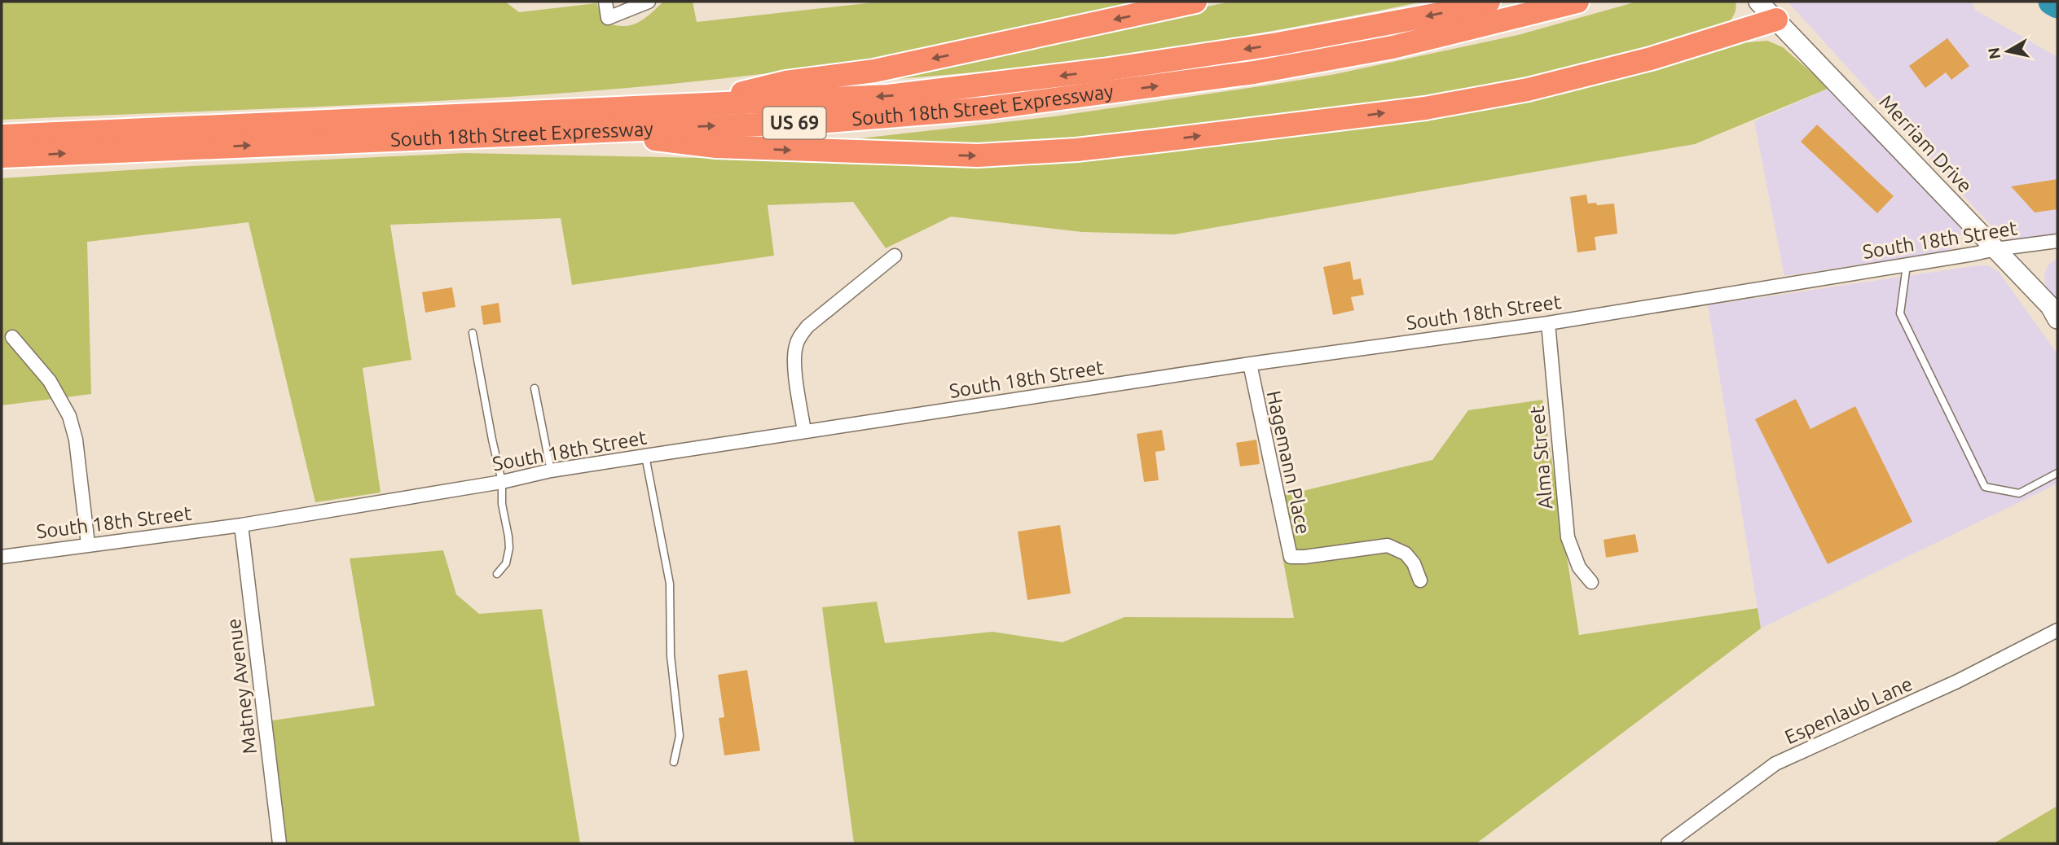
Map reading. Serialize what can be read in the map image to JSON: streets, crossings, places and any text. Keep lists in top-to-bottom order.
{
  "streets": {
    "highway": ["South 18th Street Expressway", "US 69"],
    "main road": ["Merriam Drive"],
    "street": [
      "South 18th Street",
      "Alma Street",
      "Hagemann Place",
      "Matney Avenue",
      "Espenlaub Lane"
    ]
  },
  "crossings": [
    ["Merriam Drive", "South 18th Street"],
    ["South 18th Street", "Alma Street"],
    ["South 18th Street", "Hagemann Place"],
    ["South 18th Street", "Matney Avenue"]
  ],
  "north": "left"
}
